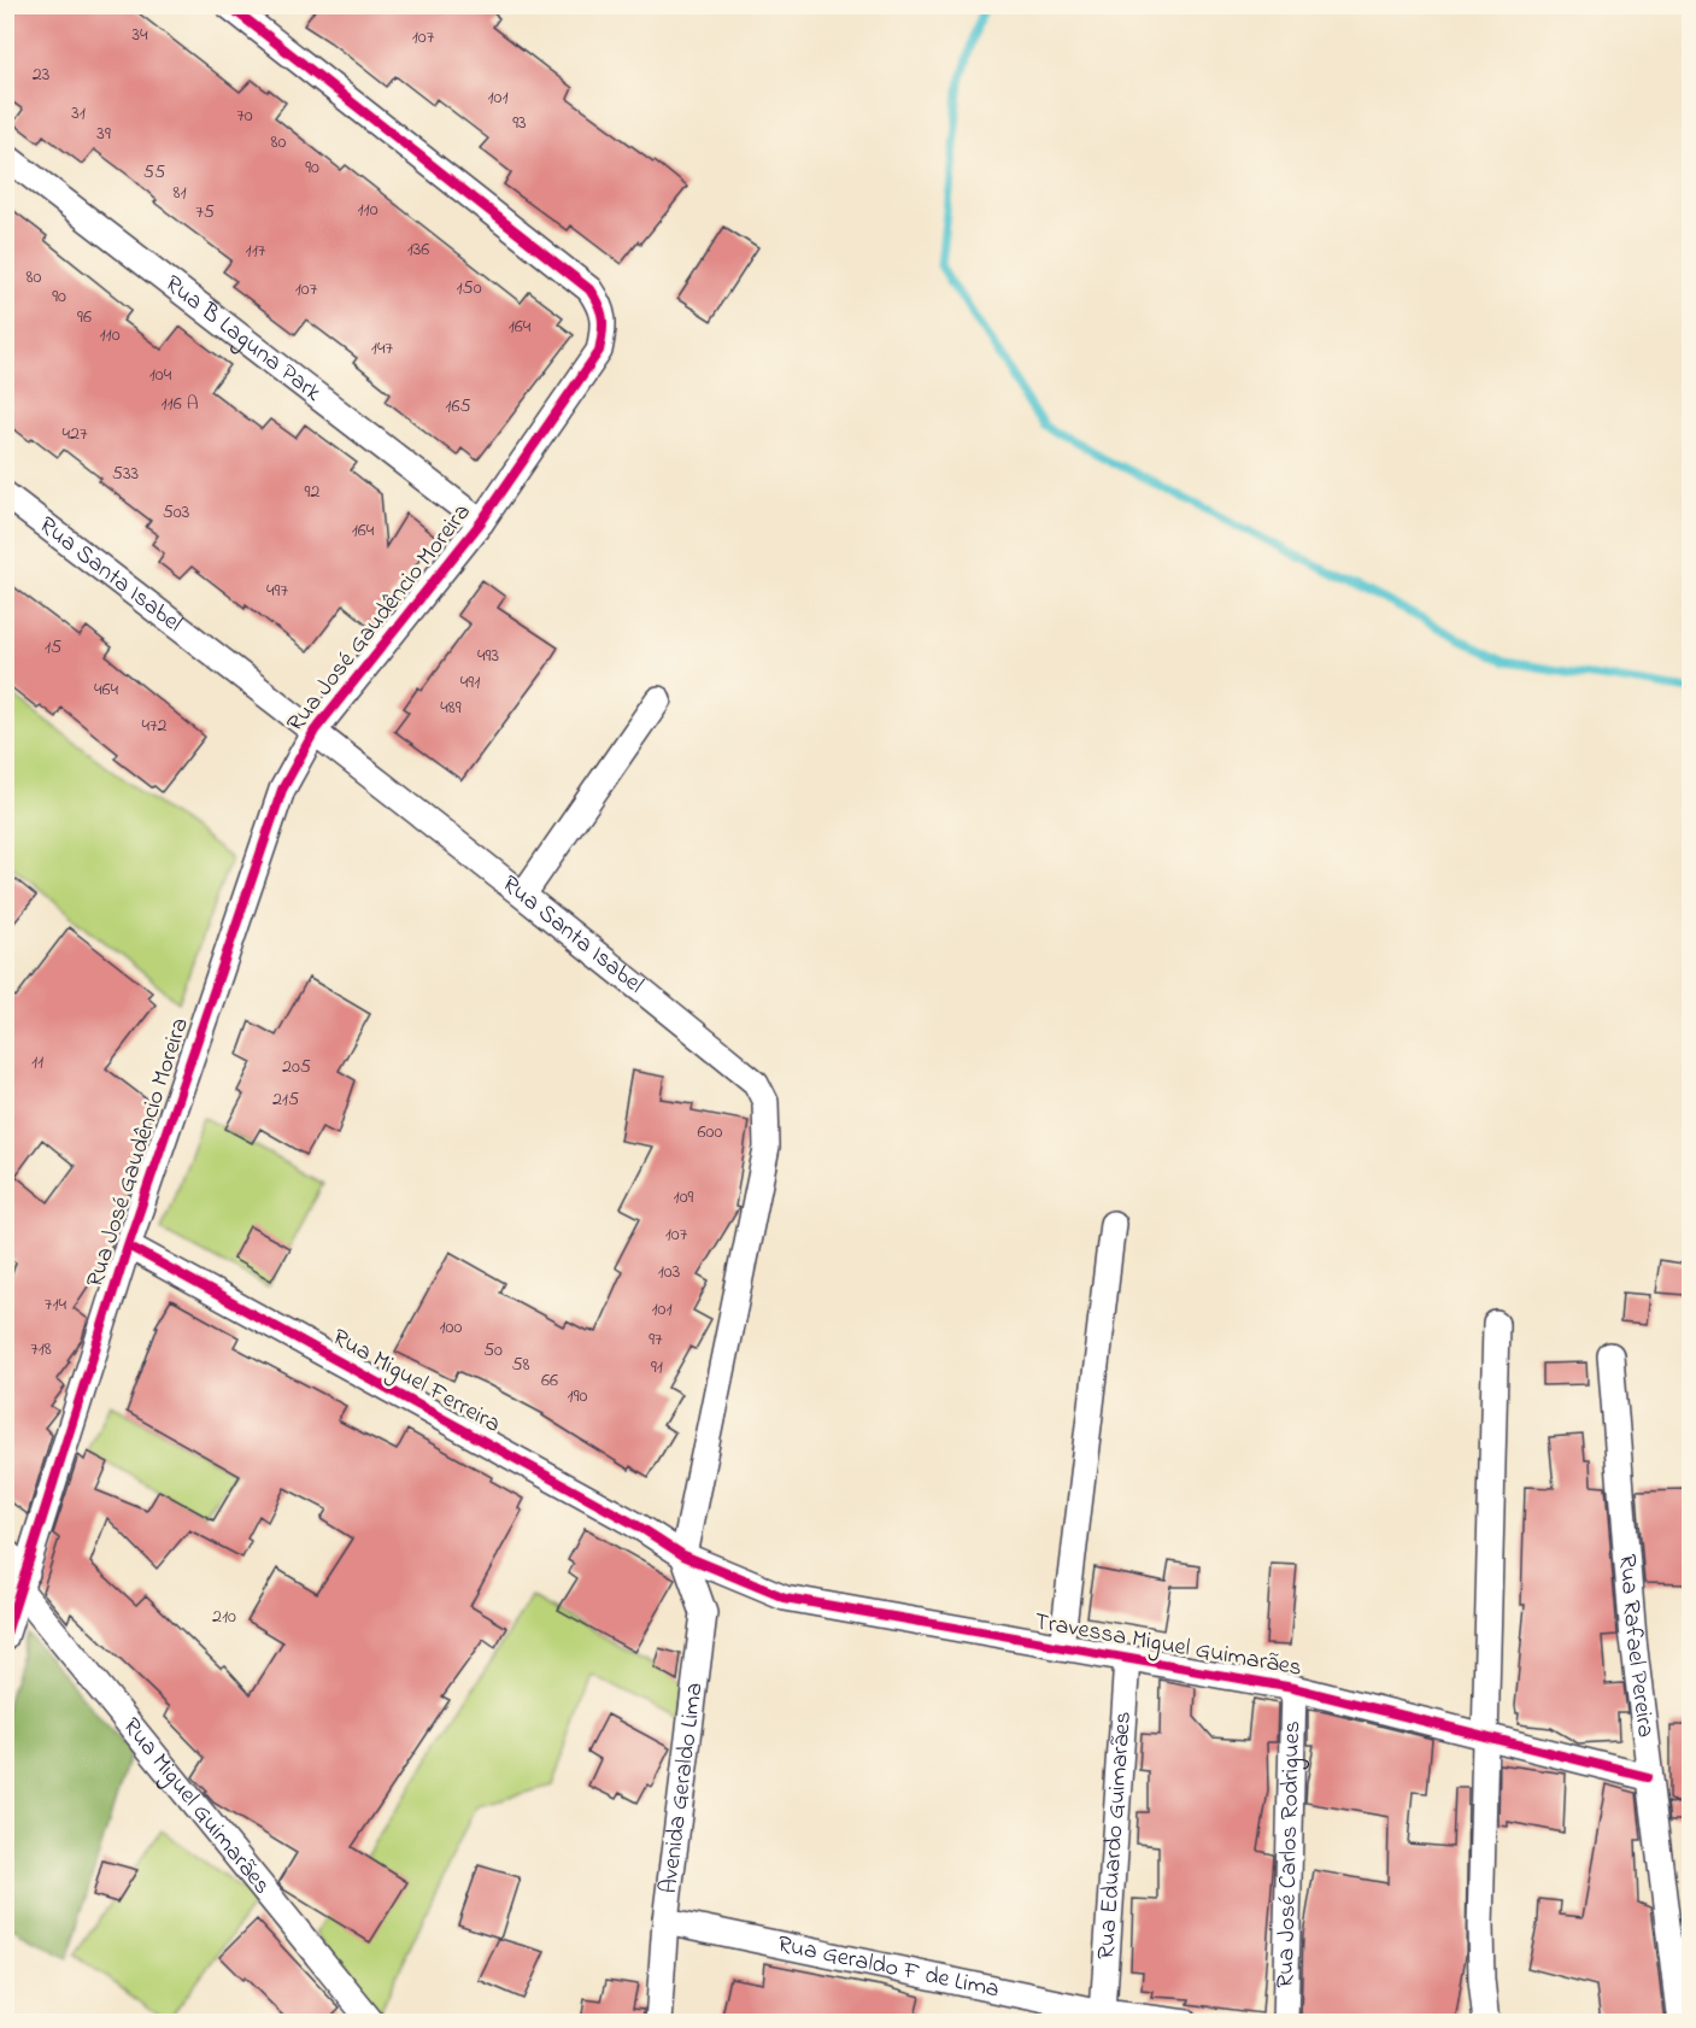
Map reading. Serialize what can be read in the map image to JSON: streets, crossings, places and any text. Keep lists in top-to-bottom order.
{
  "streets": {
    "street": [
      "Rua B Laguna Park",
      "Rua Santa Isabel",
      "Rua José Gaudêncio Moreira",
      "Rua Miguel Ferreira",
      "Travessa Miguel Guimarães",
      "Rua Rafael Pereira",
      "Avenida Geraldo Lima",
      "Rua Miguel Guimarães",
      "Rua Eduardo Guimarães",
      "Rua José Carlos Rodrigues",
      "Rua Geraldo F de Lima"
    ]
  },
  "crossings": [
    ["Rua B Laguna Park", "Rua José Gaudêncio Moreira"],
    ["Rua Santa Isabel", "Rua José Gaudêncio Moreira"],
    ["Rua Santa Isabel", "Rua Miguel Ferreira"],
    ["Rua Santa Isabel", "Travessa Miguel Guimarães"],
    ["Rua Santa Isabel", "Avenida Geraldo Lima"],
    ["Rua José Gaudêncio Moreira", "Rua Miguel Ferreira"],
    ["Rua José Gaudêncio Moreira", "Rua Miguel Guimarães"],
    ["Rua Miguel Ferreira", "Travessa Miguel Guimarães"],
    ["Rua Miguel Ferreira", "Avenida Geraldo Lima"],
    ["Travessa Miguel Guimarães", "Rua Rafael Pereira"],
    ["Travessa Miguel Guimarães", "Avenida Geraldo Lima"],
    ["Travessa Miguel Guimarães", "Rua Eduardo Guimarães"],
    ["Travessa Miguel Guimarães", "Rua José Carlos Rodrigues"],
    ["Avenida Geraldo Lima", "Rua Geraldo F de Lima"],
    ["Rua Eduardo Guimarães", "Rua Geraldo F de Lima"]
  ],
  "house_numbers": [
    "34",
    "107",
    "23",
    "101",
    "31",
    "70",
    "93",
    "39",
    "80",
    "90",
    "55",
    "81",
    "110",
    "75",
    "136",
    "117",
    "80",
    "150",
    "107",
    "90",
    "96",
    "164",
    "110",
    "147",
    "104",
    "116 A",
    "165",
    "427",
    "533",
    "92",
    "503",
    "164",
    "497",
    "15",
    "493",
    "491",
    "464",
    "489",
    "472",
    "11",
    "205",
    "215",
    "600",
    "109",
    "107",
    "103",
    "714",
    "101",
    "100",
    "97",
    "718",
    "50",
    "58",
    "91",
    "66",
    "190",
    "210"
  ]
}
